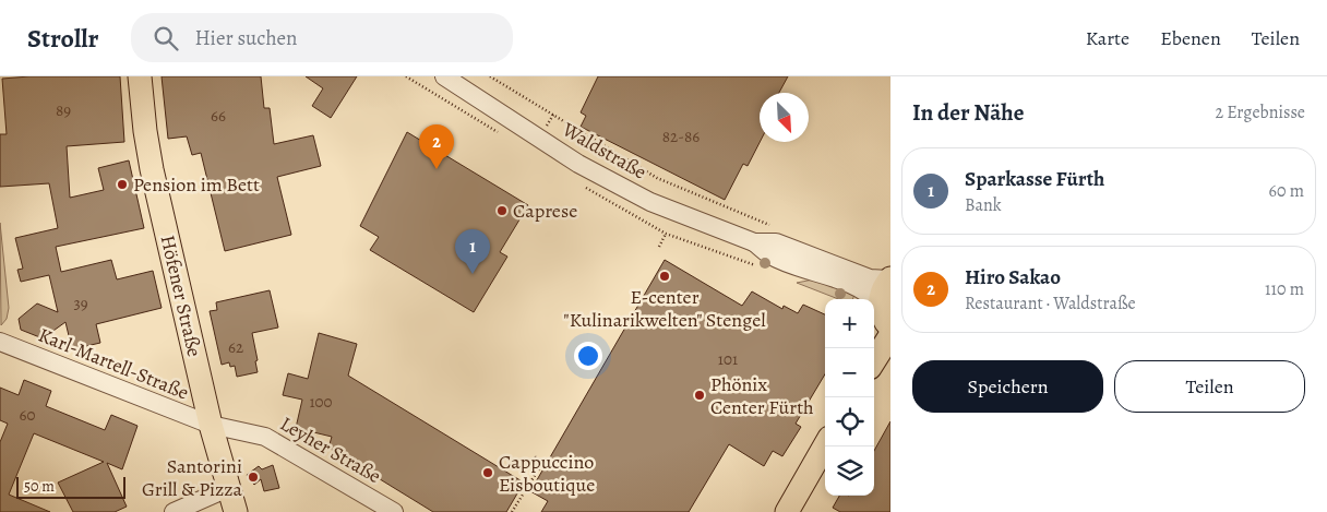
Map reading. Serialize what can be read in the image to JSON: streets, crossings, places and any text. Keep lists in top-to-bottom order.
{
  "streets": {
    "main road": ["Höfener Straße"],
    "street": ["Waldstraße", "Karl-Martell-Straße", "Leyher Straße"]
  },
  "crossings": [
    ["Höfener Straße", "Karl-Martell-Straße"],
    ["Höfener Straße", "Leyher Straße"],
    ["Karl-Martell-Straße", "Leyher Straße"]
  ],
  "places": [
    "Pension im Bett",
    "Caprese",
    "E-center \"Kulinarikwelten\" Stengel",
    "Phönix Center Fürth",
    "Cappuccino Eisboutique",
    "Santorini Grill & Pizza"
  ],
  "house_numbers": [
    "89",
    "66",
    "82-86",
    "39",
    "62",
    "101",
    "100",
    "60"
  ],
  "scale_bar": "50 m",
  "north": "bottom right",
  "page": {
    "header": "Strollr",
    "search": "Hier suchen",
    "nav": ["Karte", "Ebenen", "Teilen"],
    "heading": ["In der Nähe", "2 Ergebnisse"],
    "pins": ["2", "1"],
    "list": [
      {
        "mark": "1",
        "name": "Sparkasse Fürth",
        "note": "Bank",
        "value": "60 m"
      },
      {
        "mark": "2",
        "name": "Hiro Sakao",
        "note": "Restaurant · Waldstraße",
        "value": "110 m"
      }
    ],
    "map_buttons": ["+", "−"],
    "buttons": ["Speichern", "Teilen"],
    "scale": "50 m"
  }
}
